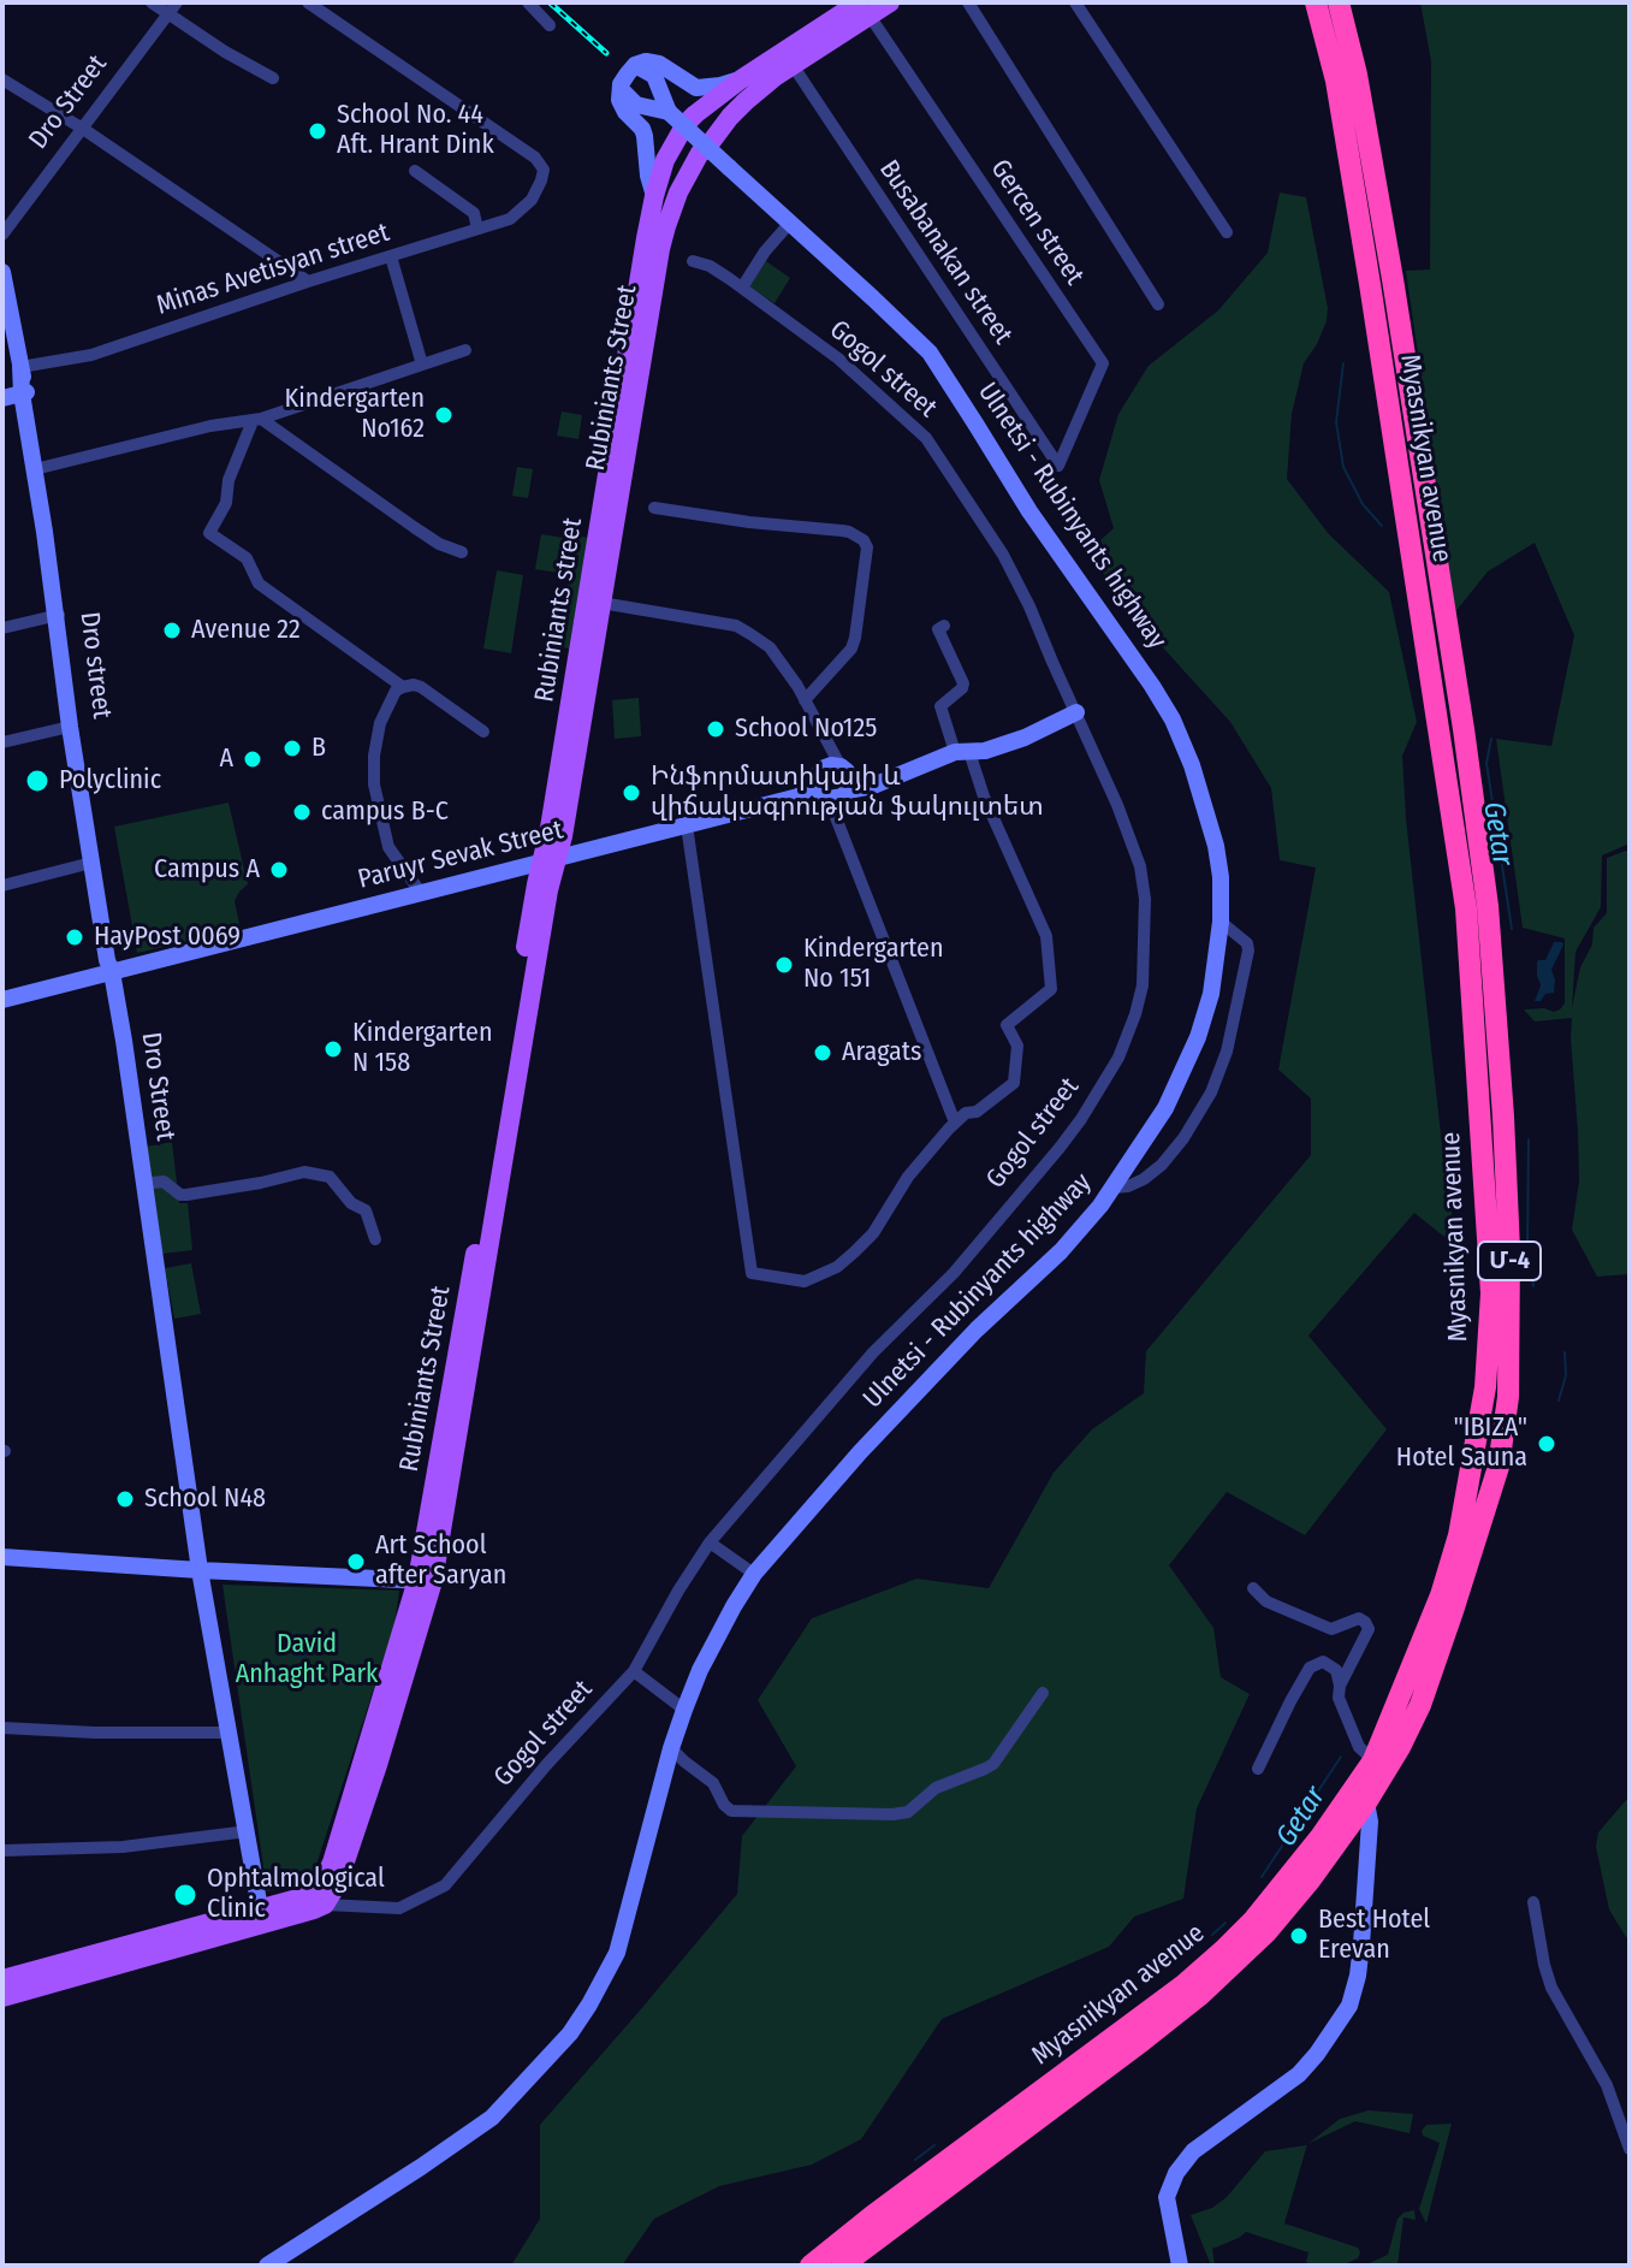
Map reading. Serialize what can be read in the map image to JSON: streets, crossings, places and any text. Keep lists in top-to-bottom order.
{
  "streets": {
    "highway": ["Myasnikyan avenue", "Մ-4"],
    "main road": ["Rubiniants Street", "Rubiniants street"],
    "street": [
      "Dro Street",
      "Gercen street",
      "Busabanakan street",
      "Minas Avetisyan street",
      "Gogol street",
      "Ulnetsi - Rubinyants highway",
      "Dro street",
      "Paruyr Sevak Street"
    ]
  },
  "crossings": [
    ["Dro Street", "Dro street"],
    ["Dro Street", "Paruyr Sevak Street"],
    ["Gercen street", "Busabanakan street"],
    ["Gercen street", "Rubiniants Street"],
    ["Gercen street", "Rubiniants street"],
    ["Busabanakan street", "Rubiniants Street"],
    ["Gogol street", "Rubiniants Street"],
    ["Gogol street", "Paruyr Sevak Street"],
    ["Rubiniants Street", "Rubiniants street"],
    ["Rubiniants Street", "Paruyr Sevak Street"],
    ["Rubiniants street", "Paruyr Sevak Street"],
    ["Dro street", "Paruyr Sevak Street"]
  ],
  "water": ["Getar"],
  "parks": ["David Anhaght Park"],
  "places": [
    "School No. 44 Aft. Hrant Dink",
    "Kindergarten No162",
    "Avenue 22",
    "School No125",
    "B",
    "A",
    "Polyclinic",
    "Ինֆորմատիկայի և վիճակագրության ֆակուլտետ",
    "campus B-C",
    "Campus A",
    "HayPost 0069",
    "Kindergarten No 151",
    "Kindergarten N 158",
    "Aragats",
    "\"IBIZA\" Hotel Sauna",
    "School N48",
    "Art School after Saryan",
    "Ophtalmological Clinic",
    "Best Hotel Erevan"
  ]
}
